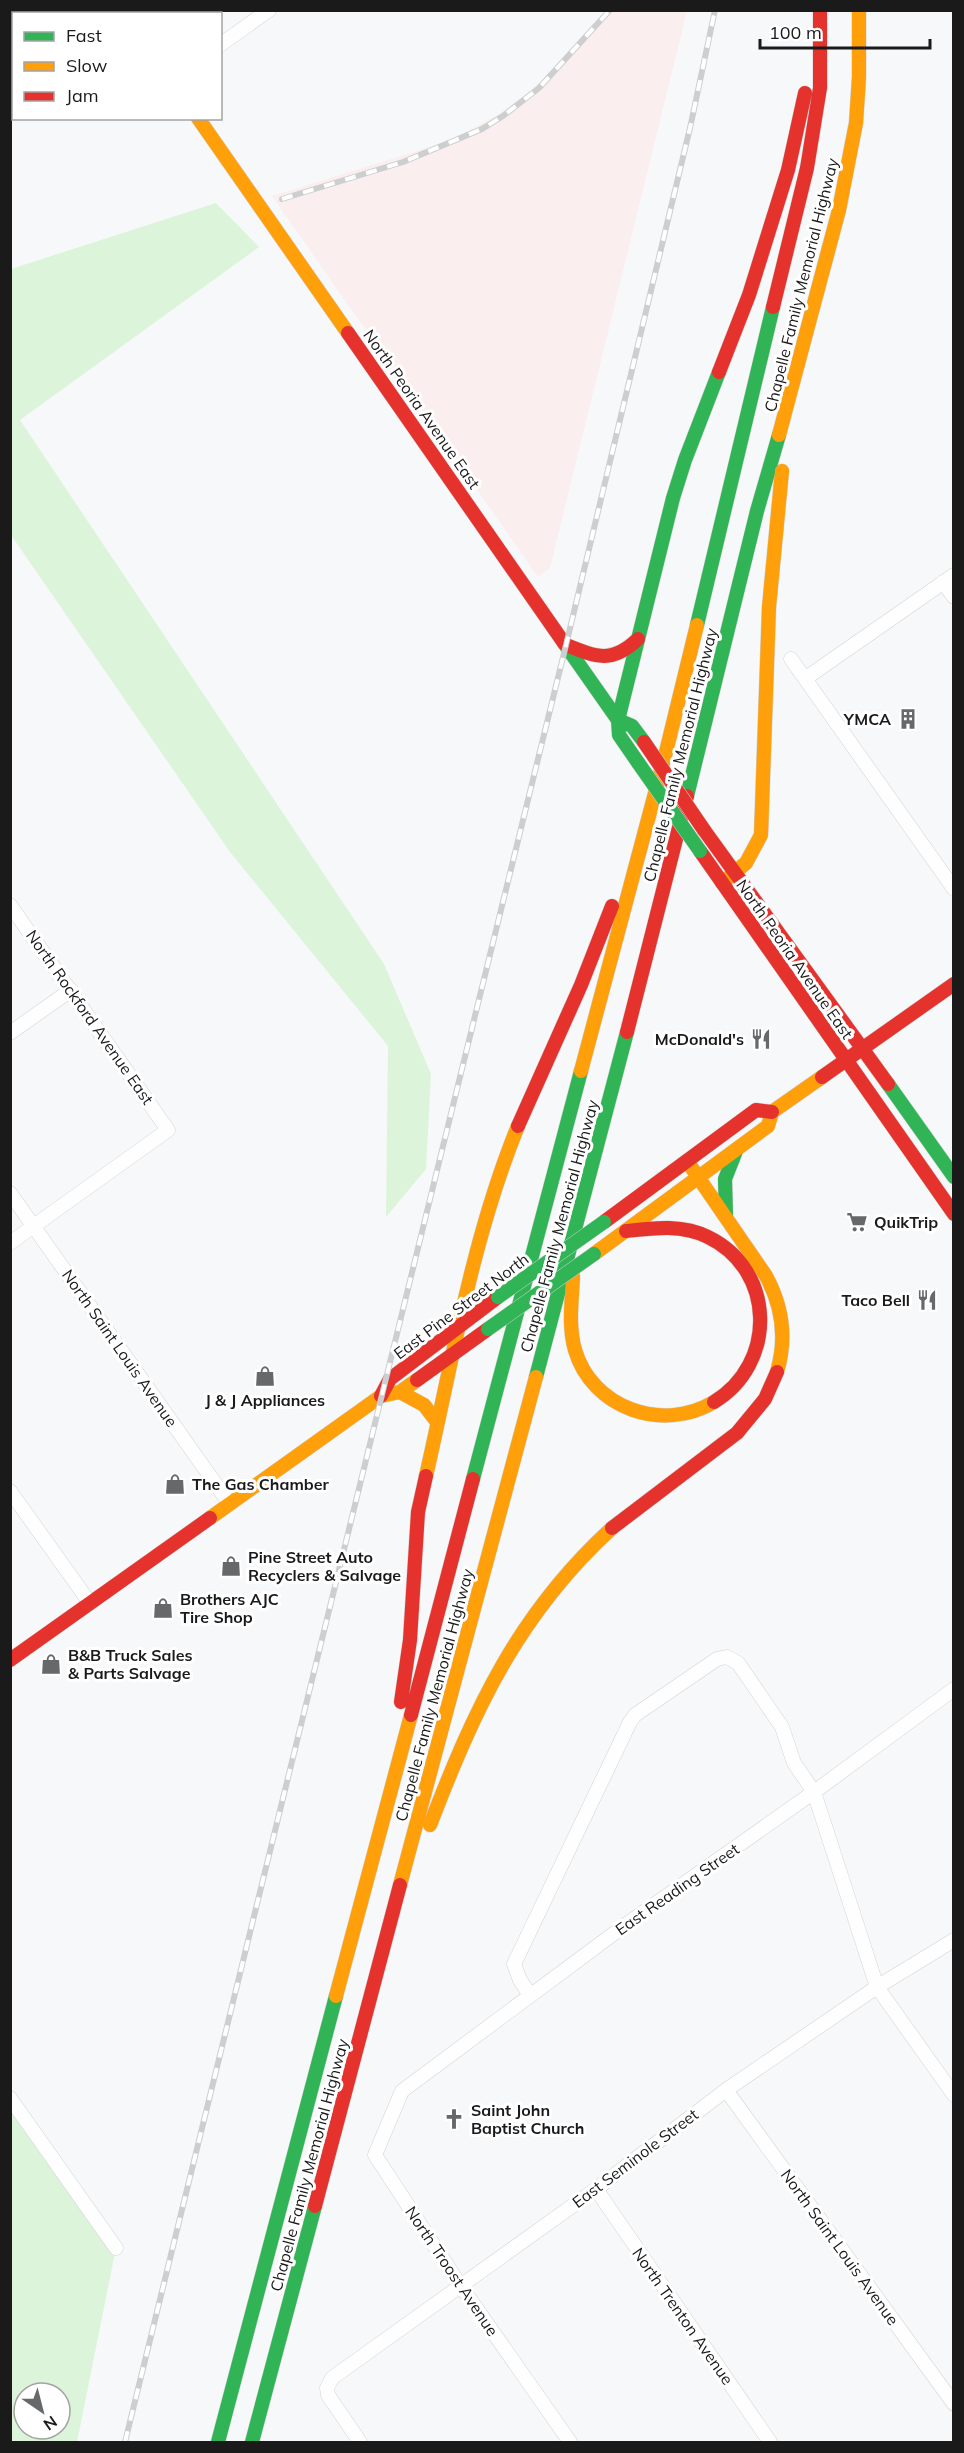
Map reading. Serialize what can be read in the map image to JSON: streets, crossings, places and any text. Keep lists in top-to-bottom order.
{
  "streets": {
    "main road": ["Chapelle Family Memorial Highway", "North Peoria Avenue East", "East Pine Street North"],
    "street": [
      "North Rockford Avenue East",
      "North Saint Louis Avenue",
      "East Reading Street",
      "East Seminole Street",
      "North Troost Avenue",
      "North Trenton Avenue"
    ]
  },
  "crossings": [
    ["North Peoria Avenue East", "East Pine Street North"],
    ["North Rockford Avenue East", "North Saint Louis Avenue"],
    ["East Pine Street North", "North Saint Louis Avenue"],
    ["North Saint Louis Avenue", "East Seminole Street"],
    ["East Reading Street", "North Troost Avenue"],
    ["East Seminole Street", "North Troost Avenue"],
    ["East Seminole Street", "North Trenton Avenue"]
  ],
  "places": {
    "building": ["YMCA"],
    "restaurant": ["McDonald's", "Taco Bell"],
    "supermarket": ["QuikTrip"],
    "shop": [
      "J & J Appliances",
      "The Gas Chamber",
      "Pine Street Auto Recyclers & Salvage",
      "Brothers AJC Tire Shop",
      "B&B Truck Sales & Parts Salvage"
    ],
    "church": ["Saint John Baptist Church"]
  },
  "legend": ["Fast", "Slow", "Jam"],
  "scale_bar": "100 m",
  "north": "bottom right"
}
